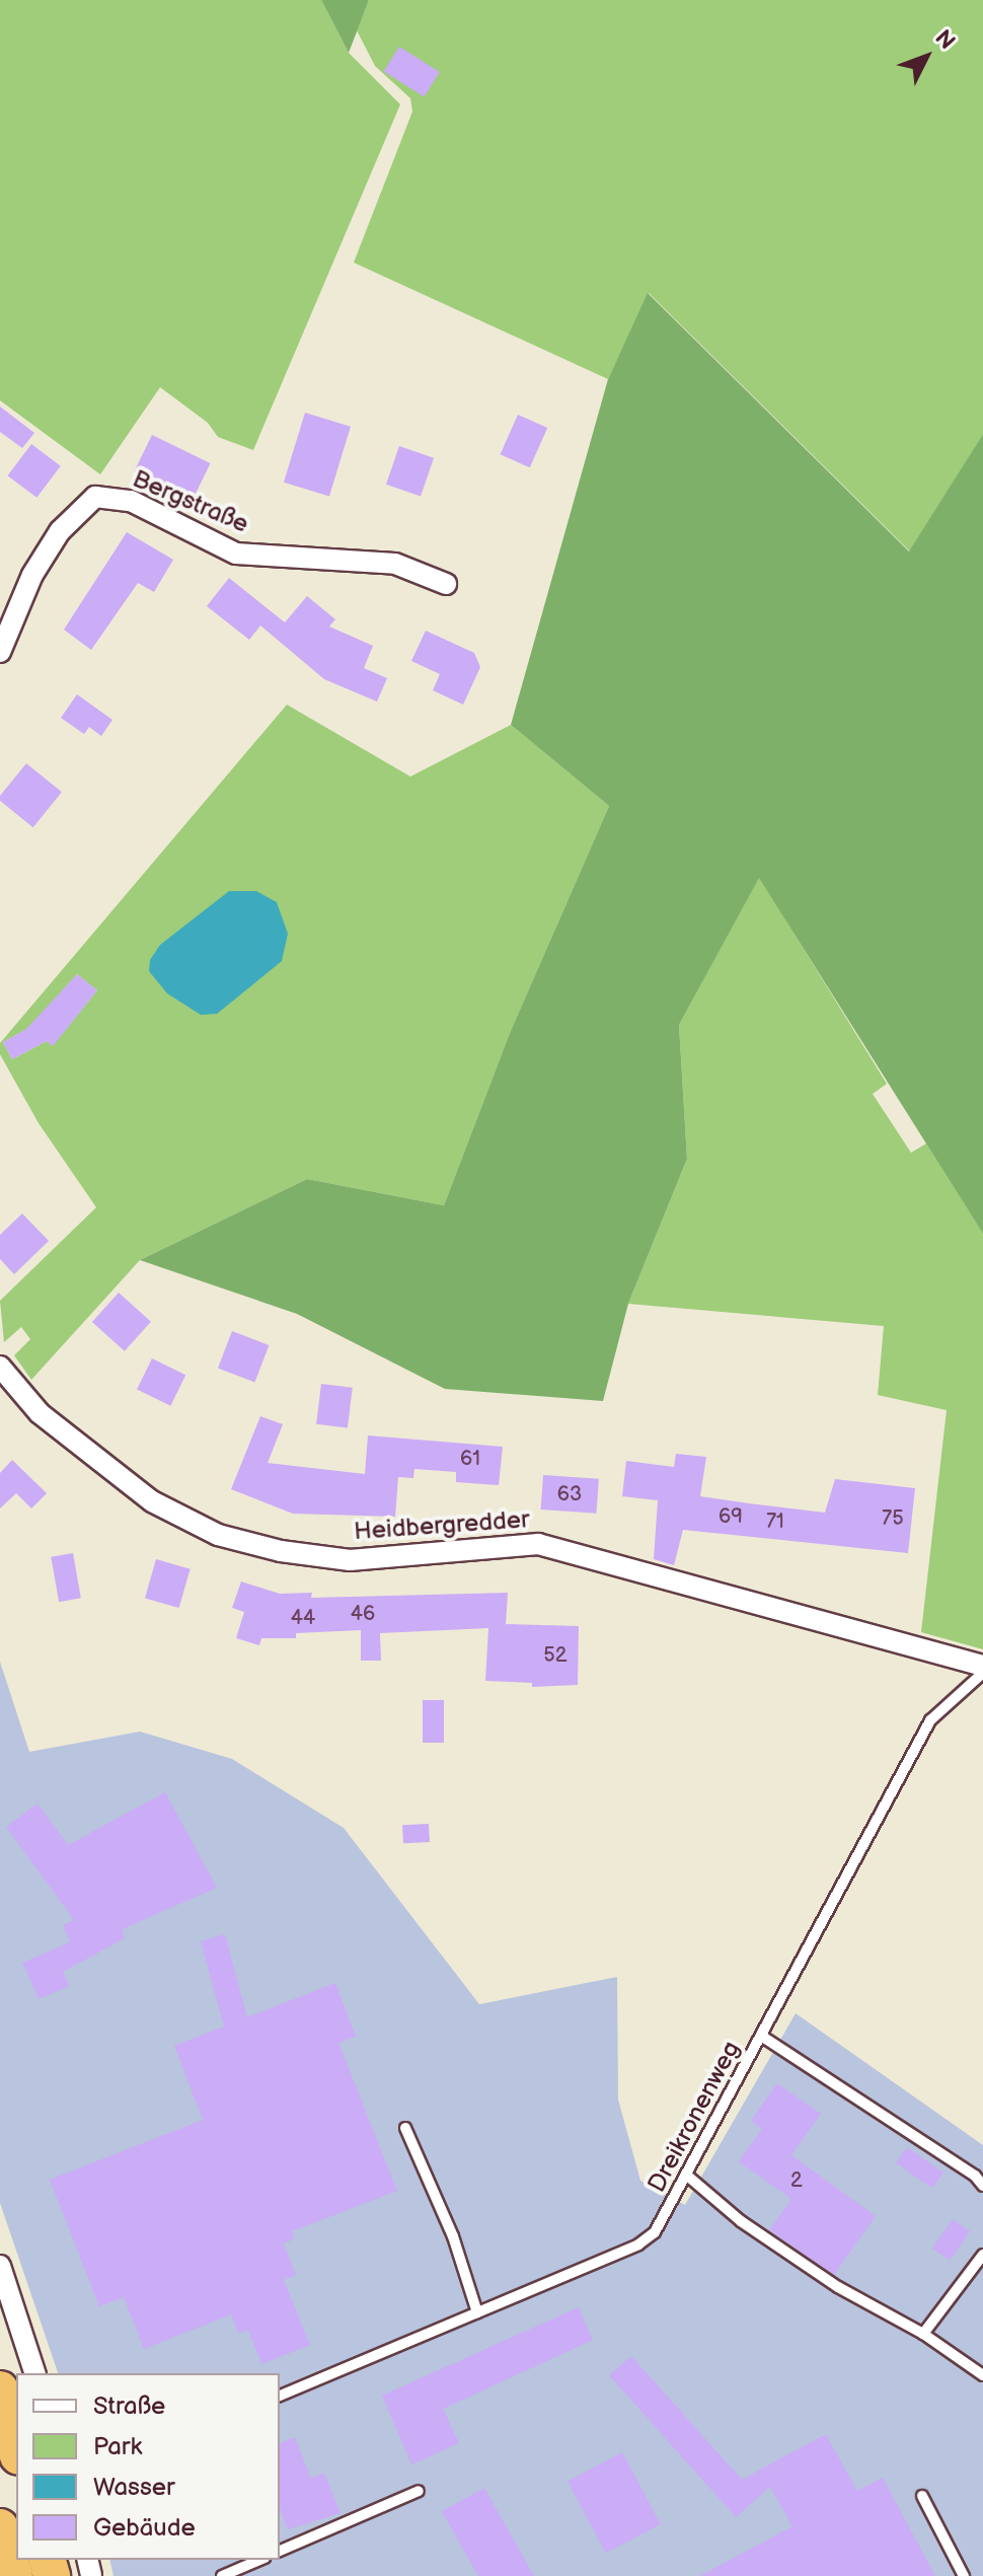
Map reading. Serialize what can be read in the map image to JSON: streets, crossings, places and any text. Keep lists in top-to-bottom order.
{
  "streets": {
    "street": ["Bergstraße", "Heidbergredder"],
    "lane": ["Dreikronenweg"]
  },
  "house_numbers": [
    "61",
    "63",
    "69",
    "75",
    "71",
    "46",
    "44",
    "52",
    "2"
  ],
  "legend": [
    "Straße",
    "Park",
    "Wasser",
    "Gebäude"
  ],
  "north": "top right"
}
